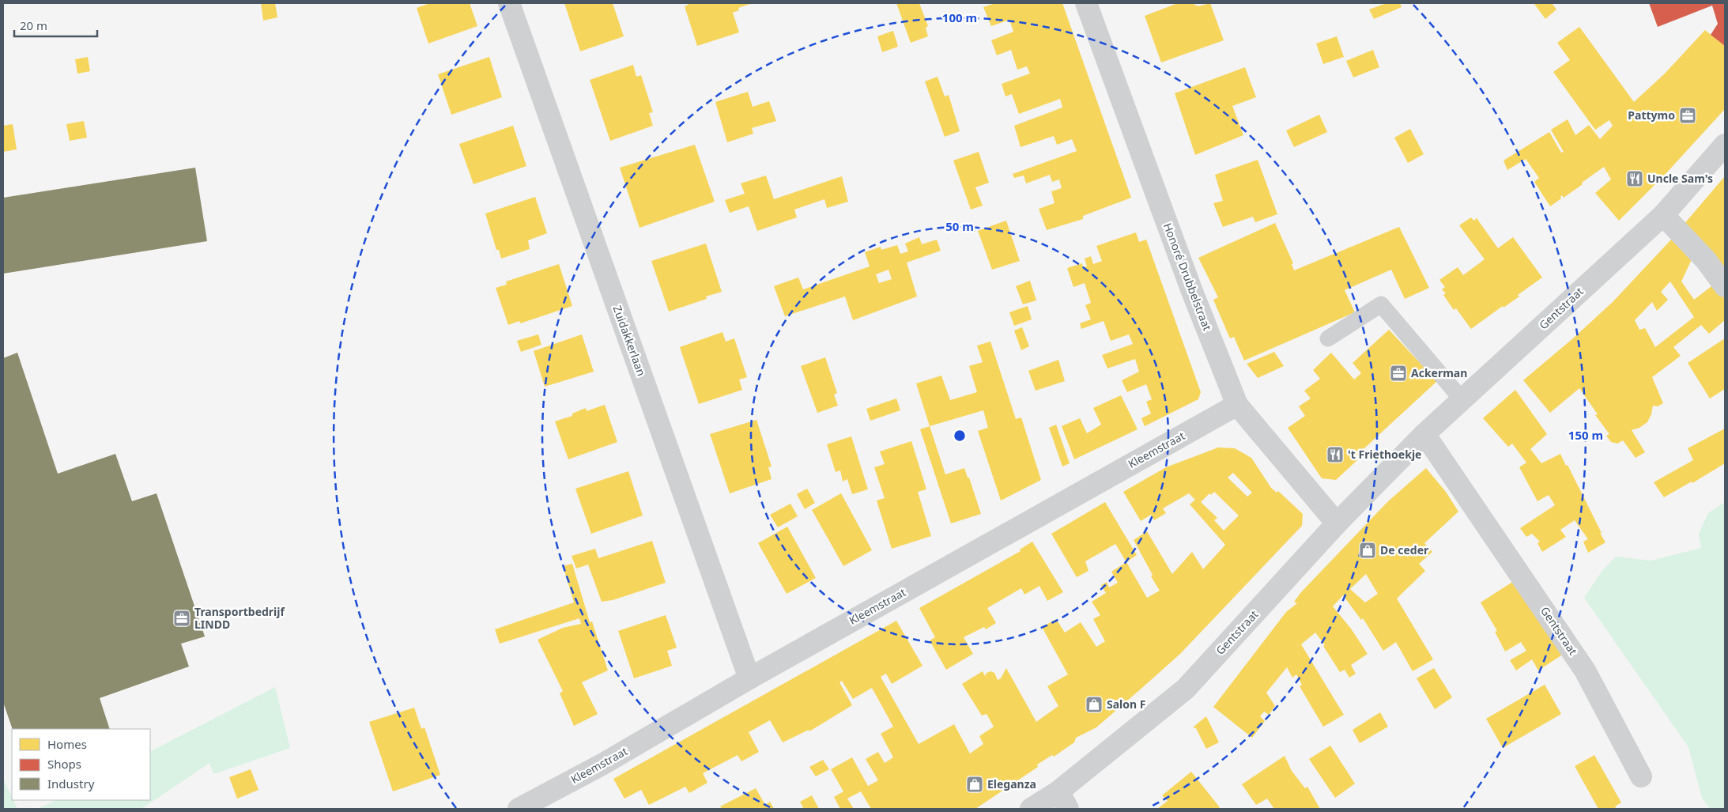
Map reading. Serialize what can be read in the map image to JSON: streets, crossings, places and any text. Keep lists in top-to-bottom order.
{
  "streets": {
    "street": [
      "Honoré Drubbelstraat",
      "Gentstraat",
      "Zuidakkerlaan",
      "Kleemstraat"
    ]
  },
  "crossings": [
    ["Honoré Drubbelstraat", "Gentstraat"],
    ["Honoré Drubbelstraat", "Kleemstraat"],
    ["Zuidakkerlaan", "Kleemstraat"]
  ],
  "places": {
    "office": ["Pattymo", "Ackerman", "Transportbedrijf LINDD"],
    "restaurant": ["Uncle Sam's", "'t Friethoekje"],
    "shop": ["De ceder", "Salon F", "Eleganza"]
  },
  "legend": ["Homes", "Shops", "Industry"],
  "scale_bar": "20 m",
  "rings": ["100 m", "50 m", "150 m"]
}
